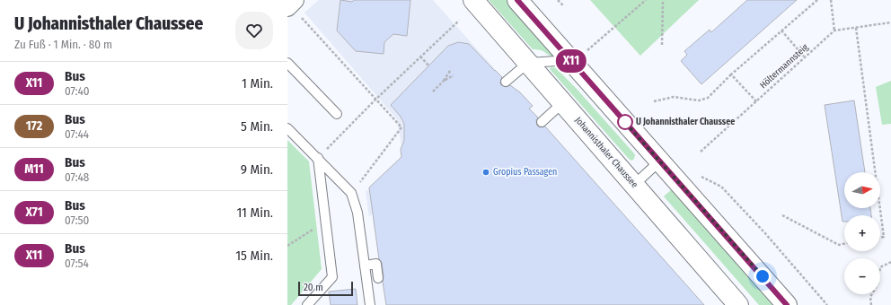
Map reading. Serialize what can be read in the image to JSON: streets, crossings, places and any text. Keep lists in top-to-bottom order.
{
  "streets": {
    "main road": ["Johannisthaler Chaussee"],
    "path": ["Höltermannsteig"]
  },
  "places": ["U Johannisthaler Chaussee", "Gropius Passagen"],
  "lines": ["bus line X11"],
  "scale_bar": "20 m",
  "north": "right",
  "page": {
    "heading": ["U Johannisthaler Chaussee", "Zu Fuß · 1 Min. · 80 m"],
    "on_map": "X11",
    "list": [
      {
        "mark": "X11",
        "name": "Bus",
        "note": "07:40",
        "value": "1 Min."
      },
      {
        "mark": "172",
        "name": "Bus",
        "note": "07:44",
        "value": "5 Min."
      },
      {
        "mark": "M11",
        "name": "Bus",
        "note": "07:48",
        "value": "9 Min."
      },
      {
        "mark": "X71",
        "name": "Bus",
        "note": "07:50",
        "value": "11 Min."
      },
      {
        "mark": "X11",
        "name": "Bus",
        "note": "07:54",
        "value": "15 Min."
      }
    ],
    "map_buttons": ["+", "−"],
    "scale": "20 m"
  }
}
